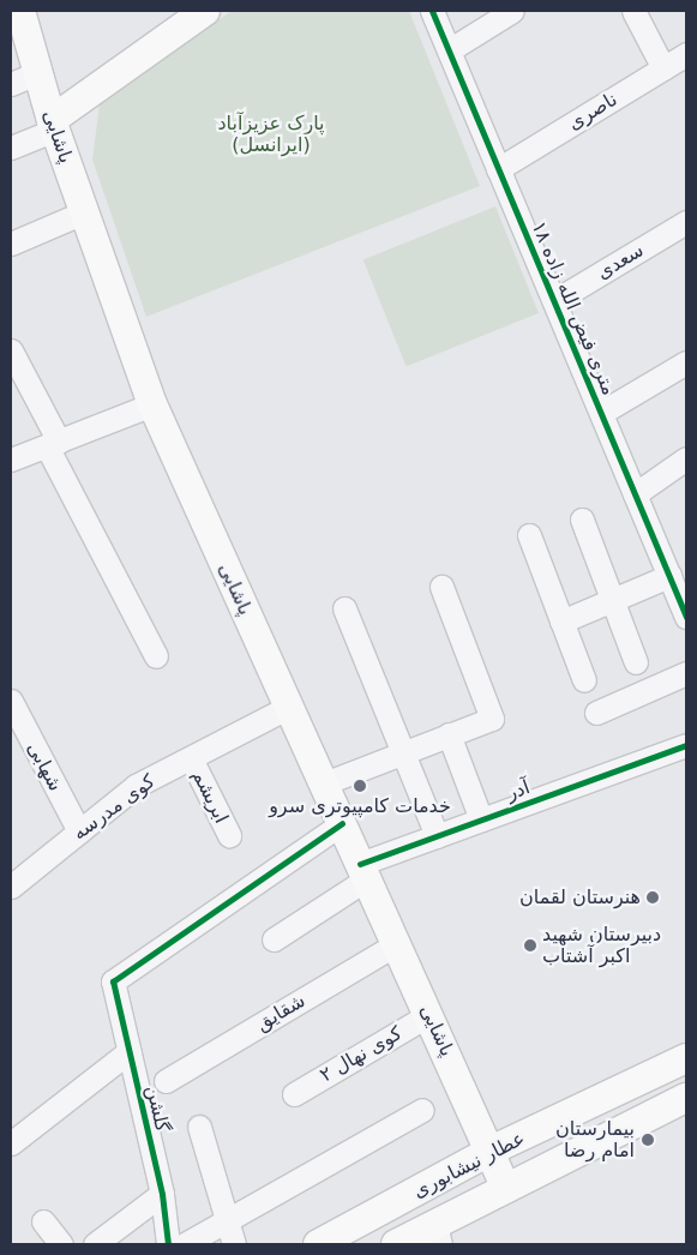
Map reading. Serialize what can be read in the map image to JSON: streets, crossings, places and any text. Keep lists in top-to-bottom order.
{
  "streets": {
    "main road": ["پاشایی", "عطار نیشابوری"],
    "street": [
      "ناصری",
      "سعدی",
      "۱۸ متری فیض الله زاده",
      "شهابی",
      "آدر",
      "ابریشم",
      "کوی مدرسه",
      "شقایق",
      "کوی نهال ۲",
      "گلشن"
    ]
  },
  "crossings": [
    ["ناصری", "۱۸ متری فیض الله زاده"],
    ["پاشایی", "آدر"],
    ["پاشایی", "کوی مدرسه"],
    ["پاشایی", "شقایق"],
    ["پاشایی", "کوی نهال ۲"],
    ["پاشایی", "گلشن"],
    ["پاشایی", "عطار نیشابوری"],
    ["سعدی", "۱۸ متری فیض الله زاده"],
    ["شهابی", "کوی مدرسه"],
    ["ابریشم", "کوی مدرسه"]
  ],
  "parks": ["پارک عزیزآباد (ایرانسل)"],
  "places": [
    "خدمات کامپیوتری سرو",
    "هنرستان لقمان",
    "دبیرستان شهید اکبر آشتاب",
    "بیمارستان امام رضا"
  ]
}
